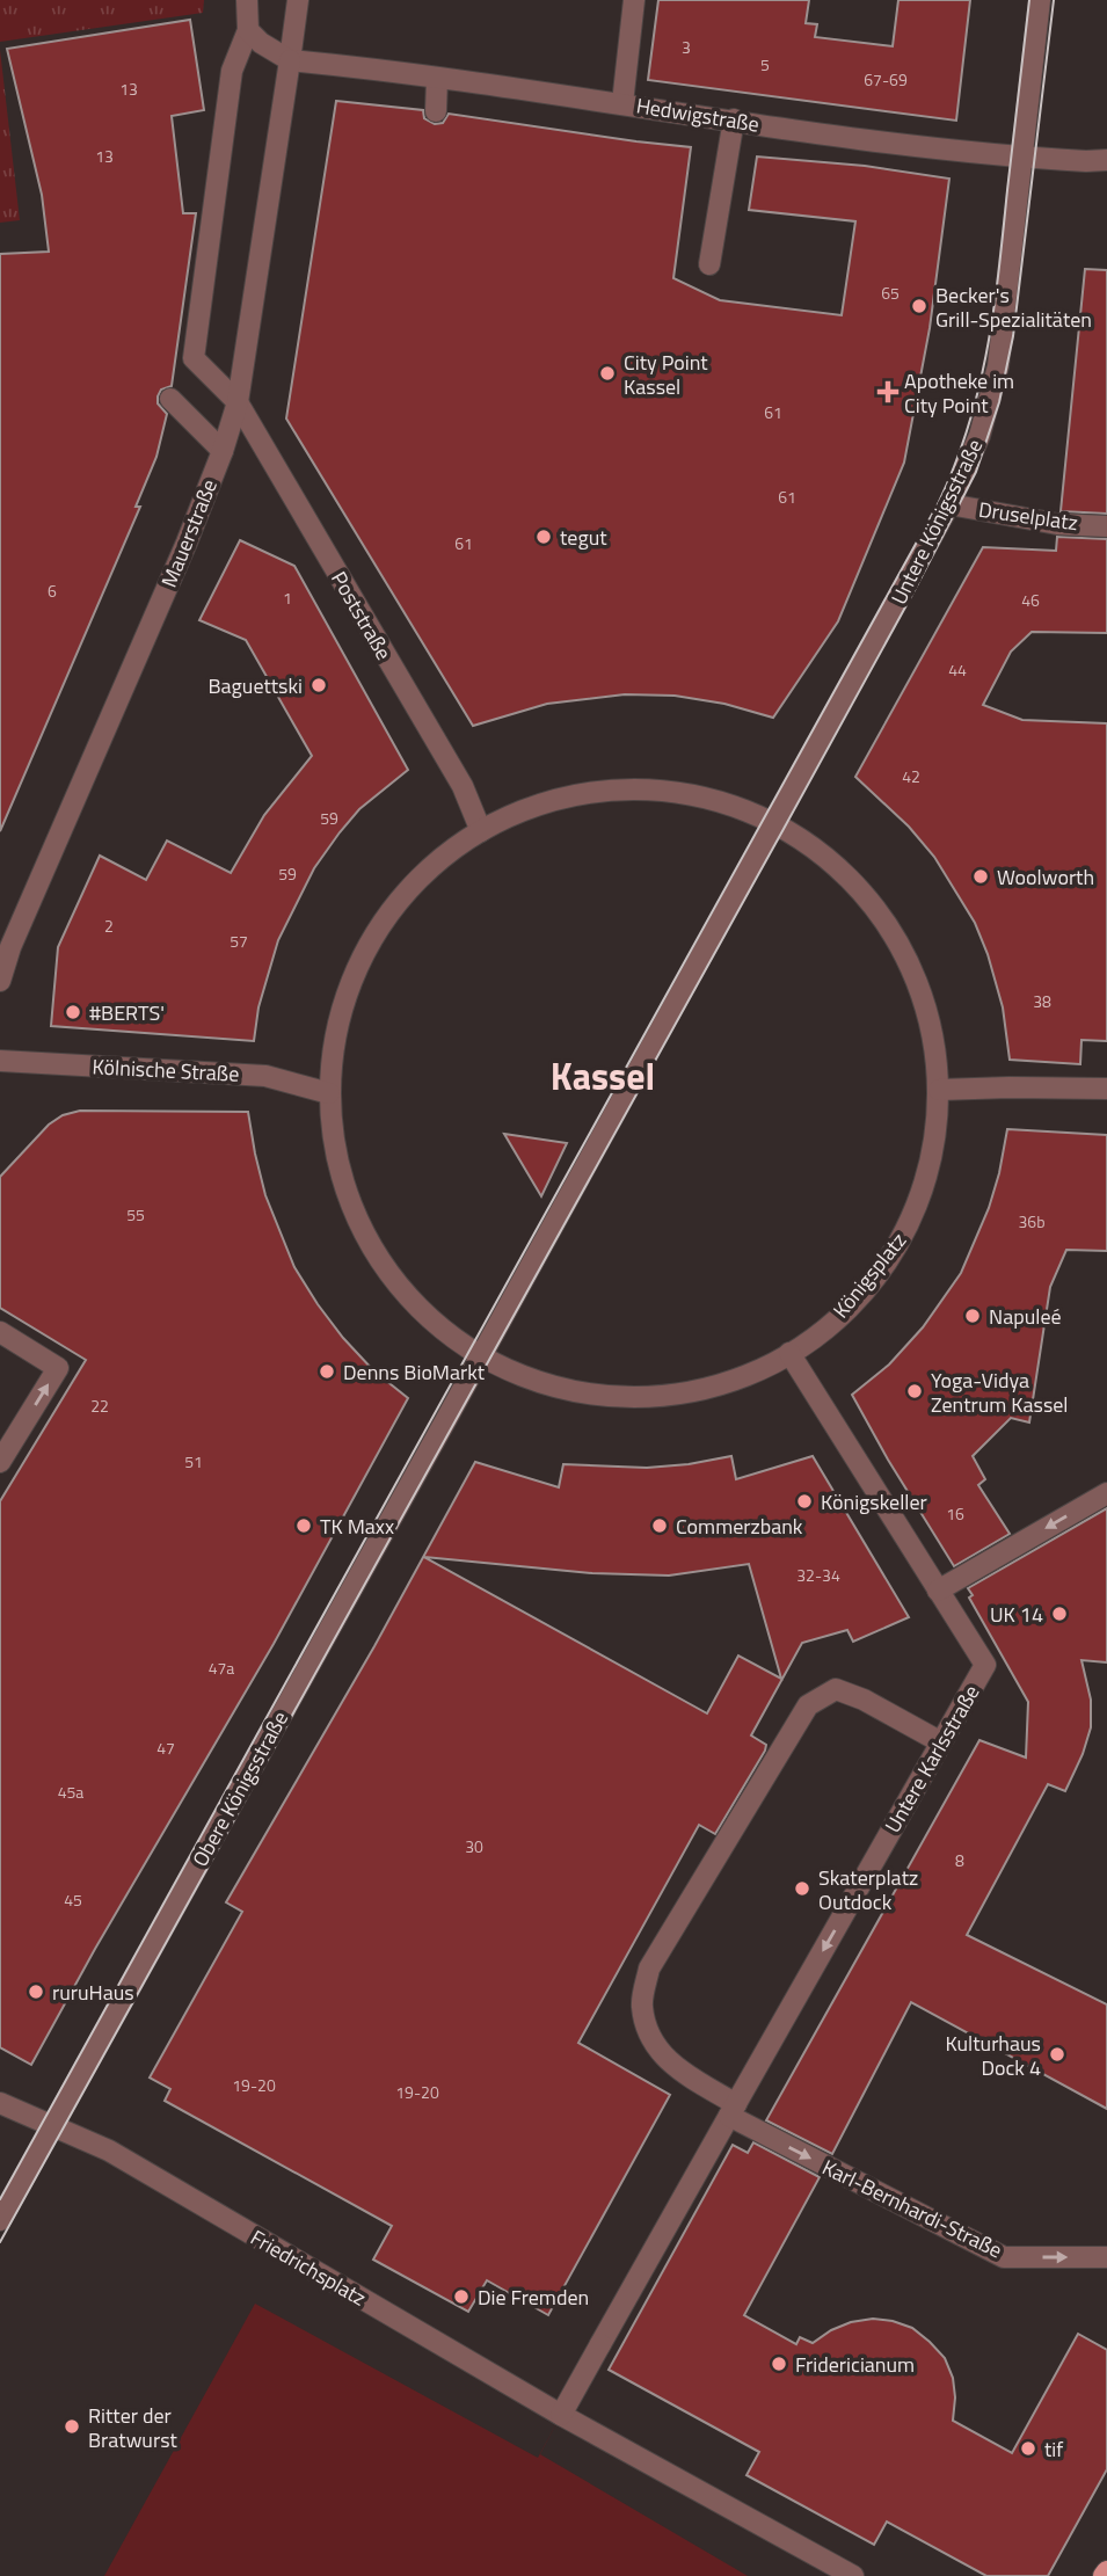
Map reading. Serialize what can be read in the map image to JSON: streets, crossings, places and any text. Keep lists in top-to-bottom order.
{
  "streets": {
    "street": [
      "Hedwigstraße",
      "Druselplatz",
      "Untere Königsstraße",
      "Mauerstraße",
      "Poststraße",
      "Kölnische Straße",
      "Königsplatz",
      "Untere Karlsstraße",
      "Obere Königsstraße",
      "Karl-Bernhardi-Straße",
      "Friedrichsplatz"
    ]
  },
  "crossings": [
    ["Hedwigstraße", "Untere Königsstraße"],
    ["Hedwigstraße", "Mauerstraße"],
    ["Druselplatz", "Untere Königsstraße"],
    ["Untere Königsstraße", "Königsplatz"],
    ["Mauerstraße", "Poststraße"],
    ["Poststraße", "Königsplatz"],
    ["Kölnische Straße", "Königsplatz"],
    ["Königsplatz", "Untere Karlsstraße"],
    ["Königsplatz", "Obere Königsstraße"],
    ["Untere Karlsstraße", "Karl-Bernhardi-Straße"],
    ["Untere Karlsstraße", "Friedrichsplatz"],
    ["Obere Königsstraße", "Friedrichsplatz"]
  ],
  "one_way": ["Karl-Bernhardi-Straße"],
  "districts": ["Kassel"],
  "places": {
    "other": [
      "Becker's Grill-Spezialitäten",
      "City Point Kassel",
      "tegut",
      "Baguettski",
      "Woolworth",
      "#BERTS'",
      "Napuleé",
      "Denns BioMarkt",
      "Yoga-Vidya Zentrum Kassel",
      "Königskeller",
      "TK Maxx",
      "Commerzbank",
      "UK 14",
      "Skaterplatz Outdock",
      "ruruHaus",
      "Kulturhaus Dock 4",
      "Die Fremden",
      "Fridericianum",
      "Ritter der Bratwurst",
      "tif"
    ],
    "health": ["Apotheke im City Point"]
  },
  "house_numbers": [
    "3",
    "5",
    "67-69",
    "13",
    "13",
    "65",
    "61",
    "61",
    "61",
    "6",
    "1",
    "46",
    "44",
    "42",
    "59",
    "59",
    "2",
    "57",
    "38",
    "55",
    "36b",
    "22",
    "51",
    "16",
    "32-34",
    "47a",
    "47",
    "45a",
    "30",
    "8",
    "45",
    "19-20",
    "19-20"
  ]
}
